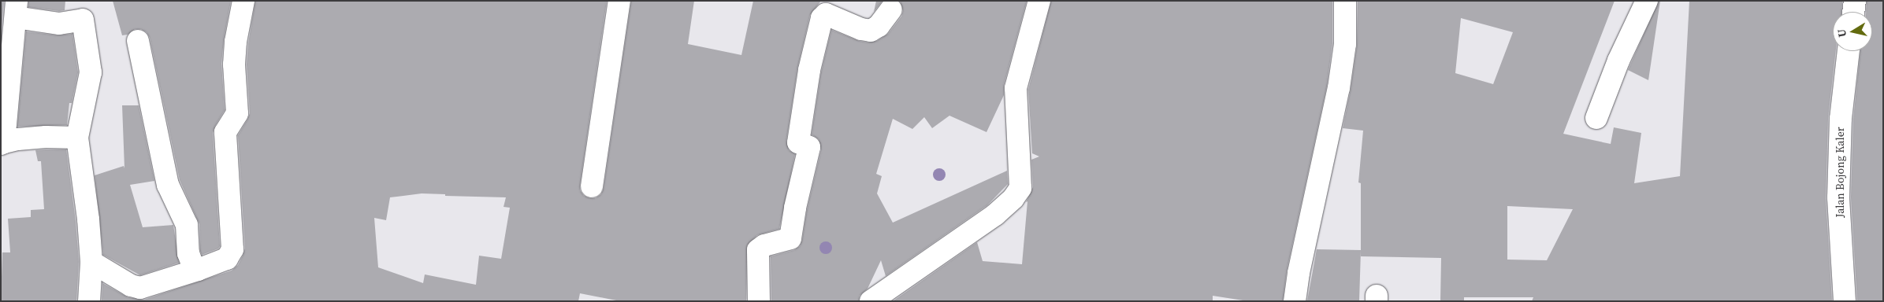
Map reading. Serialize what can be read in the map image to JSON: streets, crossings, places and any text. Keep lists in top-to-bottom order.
{
  "streets": {
    "street": ["Jalan Bojong Kaler"]
  },
  "north": "left"
}
